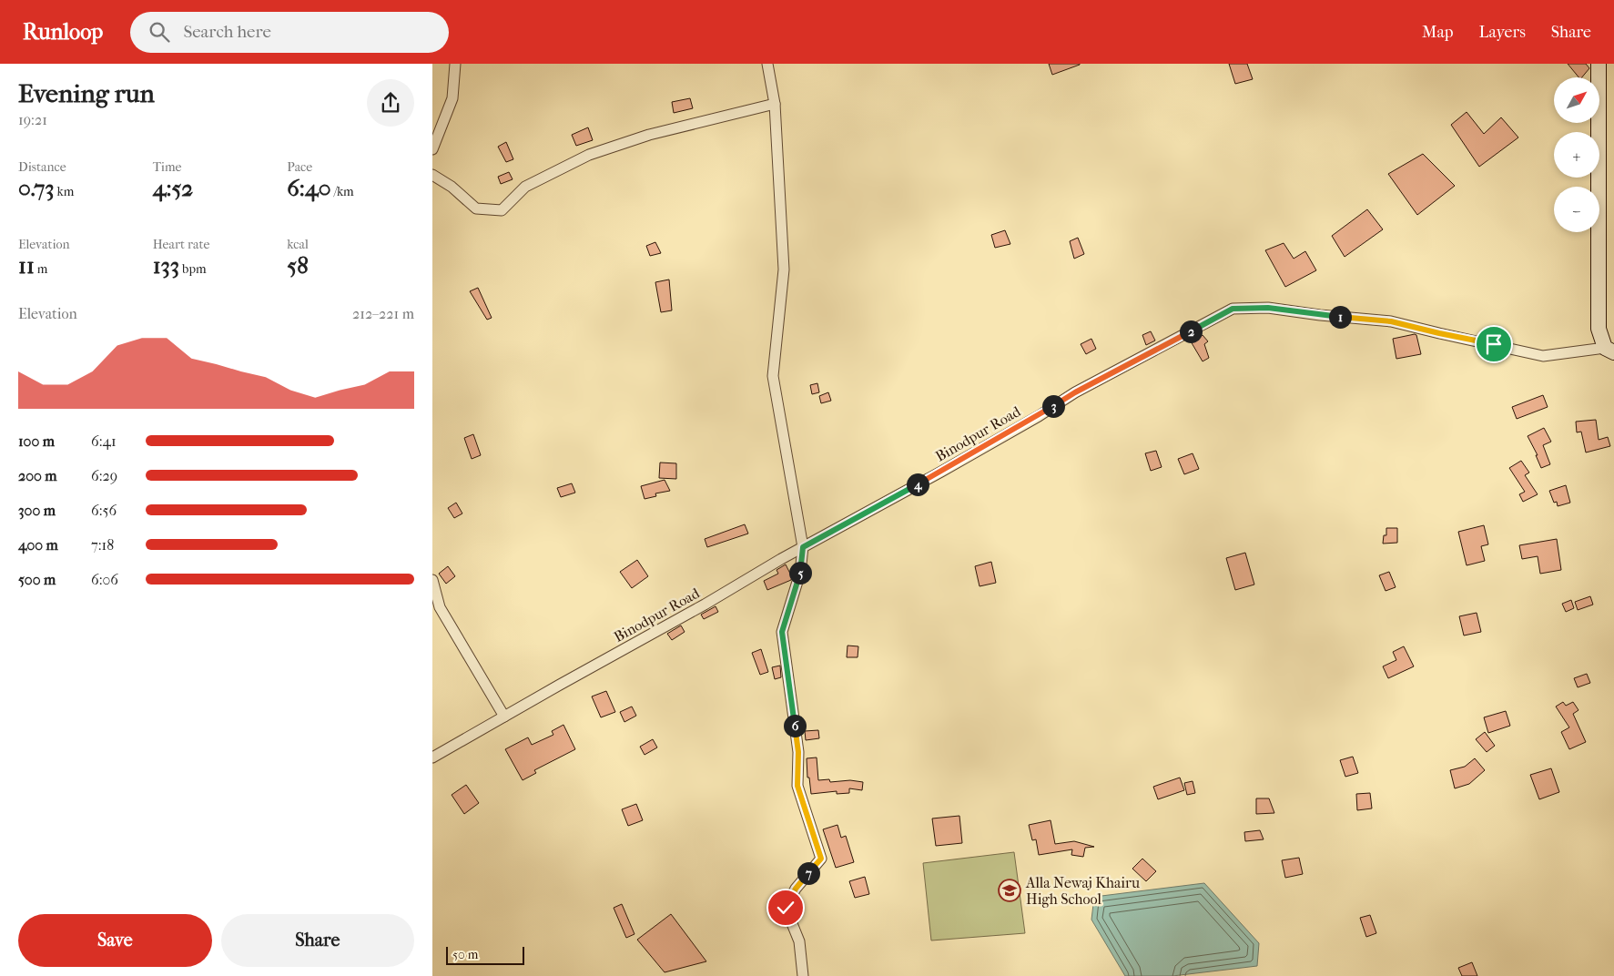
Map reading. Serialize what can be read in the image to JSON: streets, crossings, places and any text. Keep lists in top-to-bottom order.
{
  "streets": {
    "street": ["Binodpur Road"]
  },
  "places": {
    "school or university": ["Alla Newaj Khairu High School"]
  },
  "scale_bar": "50 m",
  "north": "top right",
  "page": {
    "header": "Runloop",
    "search": "Search here",
    "nav": ["Map", "Layers", "Share"],
    "heading": ["Evening run", "19:21"],
    "map_buttons": ["+", "−"],
    "stats": [
      ["Distance", "0.73 km"],
      ["Time", "4:52"],
      ["Pace", "6:40 /km"],
      ["Elevation", "11 m"],
      ["Heart rate", "133 bpm"],
      ["kcal", "58"]
    ],
    "chart": ["Elevation", "212–221 m"],
    "pins": [
      "1",
      "2",
      "3",
      "4",
      "5",
      "6",
      "7"
    ],
    "list": [
      {
        "name": "100 m",
        "note": "6:41"
      },
      {
        "name": "200 m",
        "note": "6:29"
      },
      {
        "name": "300 m",
        "note": "6:56"
      },
      {
        "name": "400 m",
        "note": "7:18"
      },
      {
        "name": "500 m",
        "note": "6:06"
      }
    ],
    "buttons": ["Save", "Share"],
    "scale": "50 m"
  }
}
